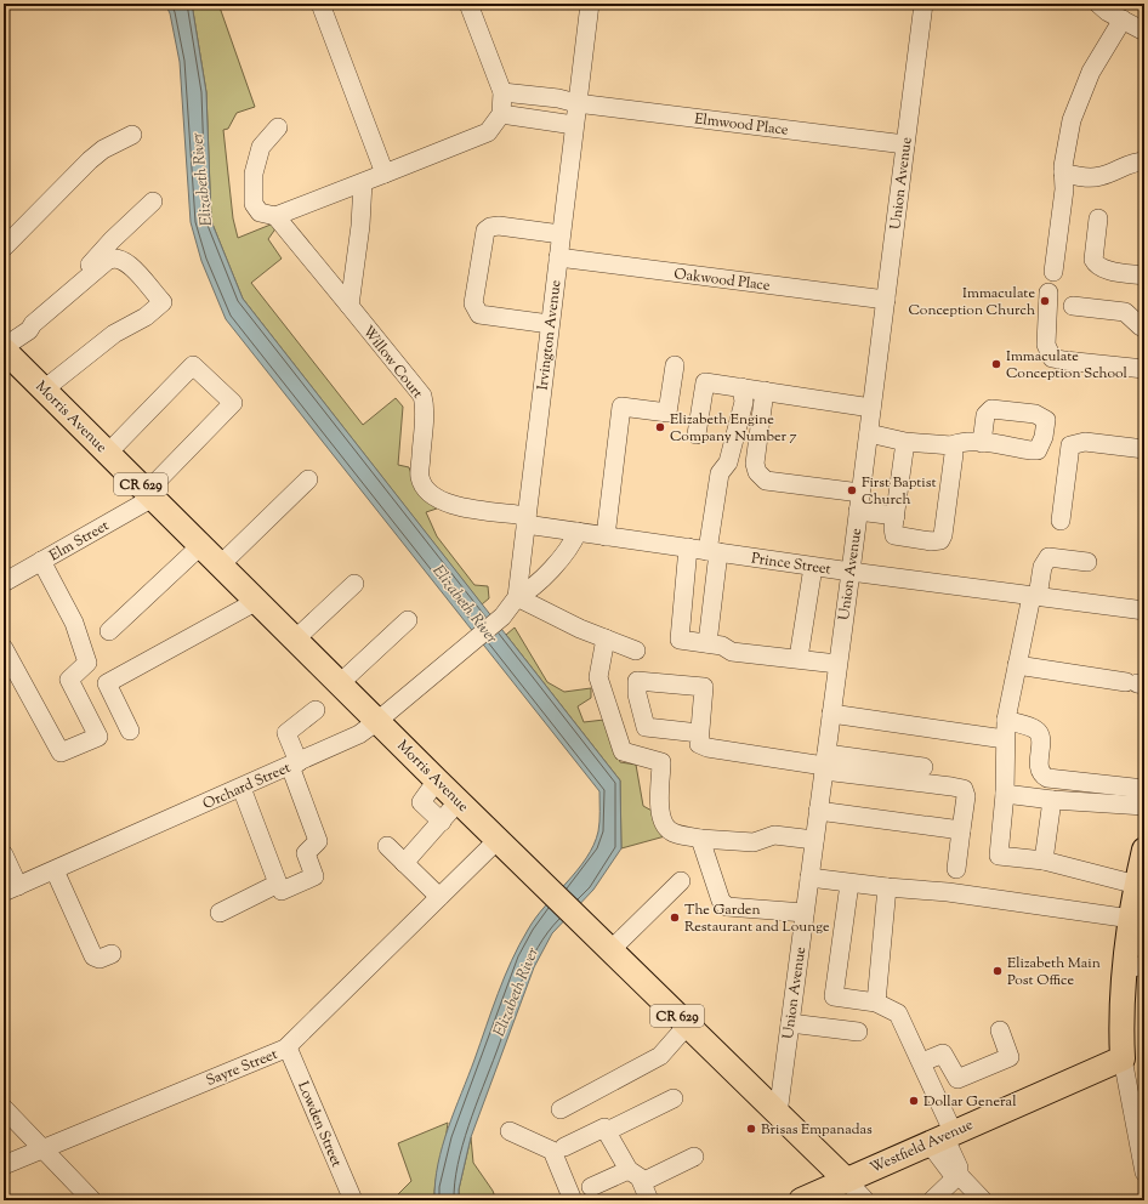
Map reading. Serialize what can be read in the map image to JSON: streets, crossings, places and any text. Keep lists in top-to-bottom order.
{
  "streets": {
    "main road": ["Morris Avenue", "CR 629", "Westfield Avenue"],
    "street": [
      "Elmwood Place",
      "Union Avenue",
      "Oakwood Place",
      "Irvington Avenue",
      "Willow Court",
      "Elm Street",
      "Prince Street",
      "Orchard Street",
      "Sayre Street",
      "Lowden Street"
    ]
  },
  "crossings": [
    ["Elmwood Place", "Union Avenue"],
    ["Elmwood Place", "Irvington Avenue"],
    ["Union Avenue", "Oakwood Place"],
    ["Union Avenue", "Morris Avenue"],
    ["Union Avenue", "Prince Street"],
    ["Oakwood Place", "Irvington Avenue"],
    ["Irvington Avenue", "Willow Court"],
    ["Irvington Avenue", "Prince Street"],
    ["Irvington Avenue", "Orchard Street"],
    ["Willow Court", "Prince Street"],
    ["Morris Avenue", "Elm Street"],
    ["Morris Avenue", "Orchard Street"],
    ["Morris Avenue", "Sayre Street"],
    ["Morris Avenue", "Westfield Avenue"],
    ["Sayre Street", "Lowden Street"]
  ],
  "water": ["Elizabeth River"],
  "places": [
    "Immaculate Conception Church",
    "Immaculate Conception School",
    "Elizabeth Engine Company Number 7",
    "First Baptist Church",
    "The Garden Restaurant and Lounge",
    "Elizabeth Main Post Office",
    "Dollar General",
    "Brisas Empanadas"
  ]
}
